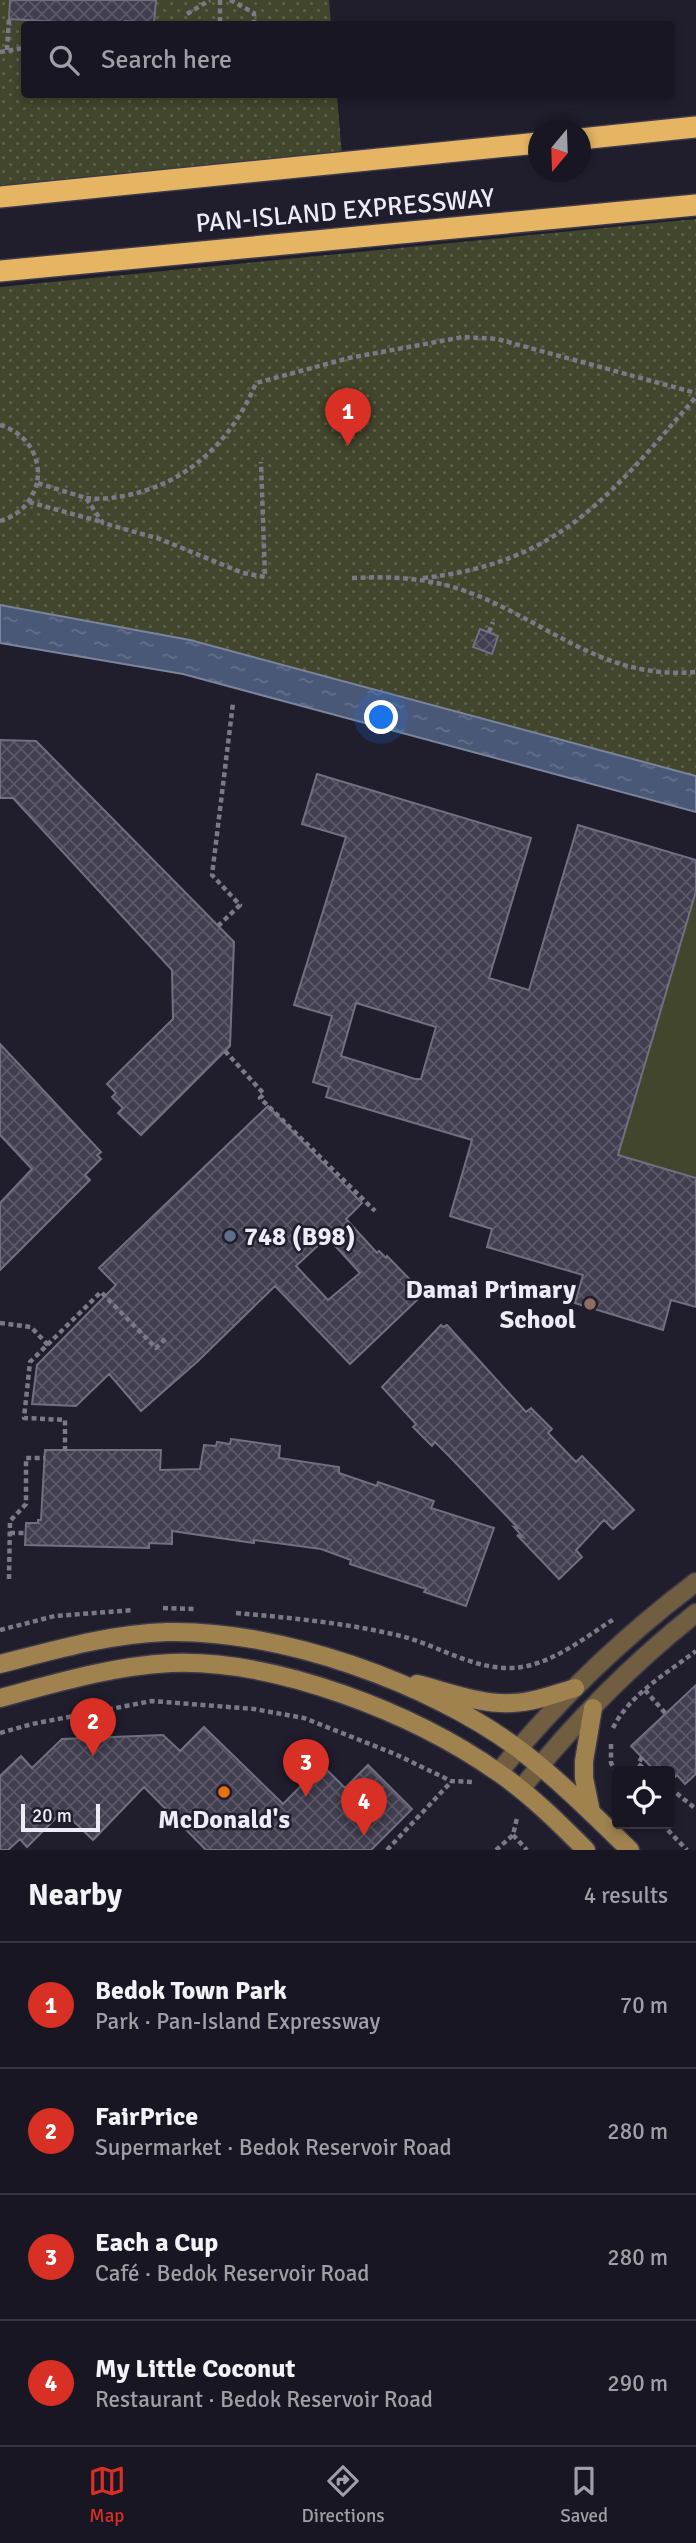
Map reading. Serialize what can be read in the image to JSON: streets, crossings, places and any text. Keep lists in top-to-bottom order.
{
  "streets": {
    "highway": ["PAN-ISLAND EXPRESSWAY"]
  },
  "places": ["748 (B98)", "Damai Primary School", "McDonald's"],
  "scale_bar": "20 m",
  "north": "bottom",
  "page": {
    "search": "Search here",
    "pins": [
      "1",
      "2",
      "3",
      "4"
    ],
    "scale": "20 m",
    "heading": ["Nearby", "4 results"],
    "list": [
      {
        "mark": "1",
        "name": "Bedok Town Park",
        "note": "Park · Pan-Island Expressway",
        "value": "70 m"
      },
      {
        "mark": "2",
        "name": "FairPrice",
        "note": "Supermarket · Bedok Reservoir Road",
        "value": "280 m"
      },
      {
        "mark": "3",
        "name": "Each a Cup",
        "note": "Café · Bedok Reservoir Road",
        "value": "280 m"
      },
      {
        "mark": "4",
        "name": "My Little Coconut",
        "note": "Restaurant · Bedok Reservoir Road",
        "value": "290 m"
      }
    ],
    "nav": ["Map", "Directions", "Saved"]
  }
}
